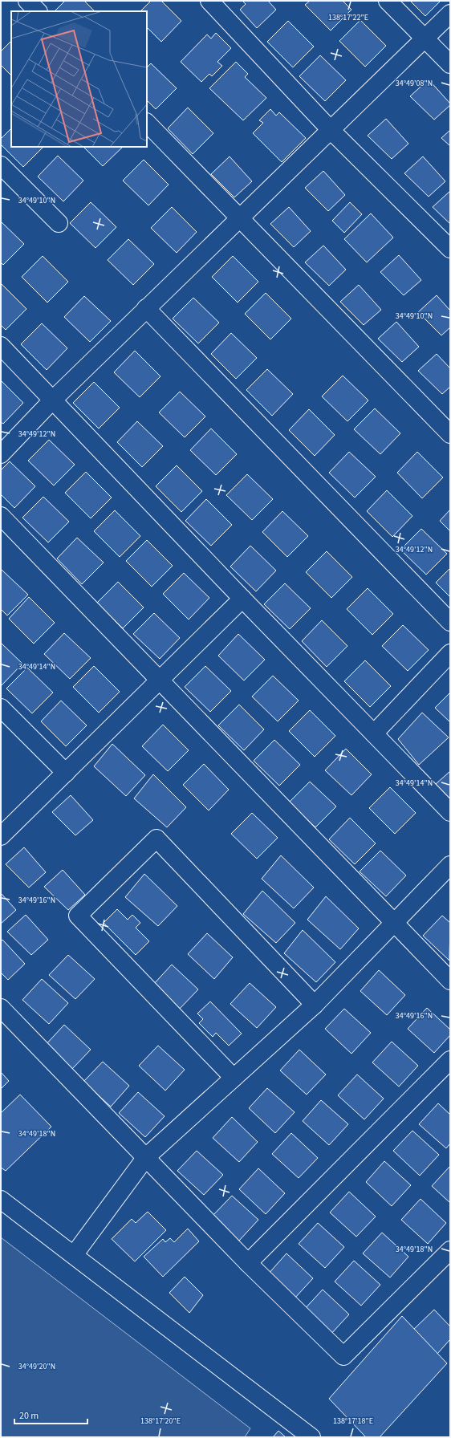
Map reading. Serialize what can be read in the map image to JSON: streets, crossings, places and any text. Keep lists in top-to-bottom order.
{
  "scale_bar": "20 m",
  "coordinates": [
    "138°17'22\"E",
    "34°49'08\"N",
    "34°49'10\"N",
    "34°49'12\"N",
    "34°49'14\"N",
    "34°49'16\"N",
    "34°49'18\"N",
    "34°49'20\"N",
    "138°17'20\"E",
    "138°17'18\"E"
  ]
}
